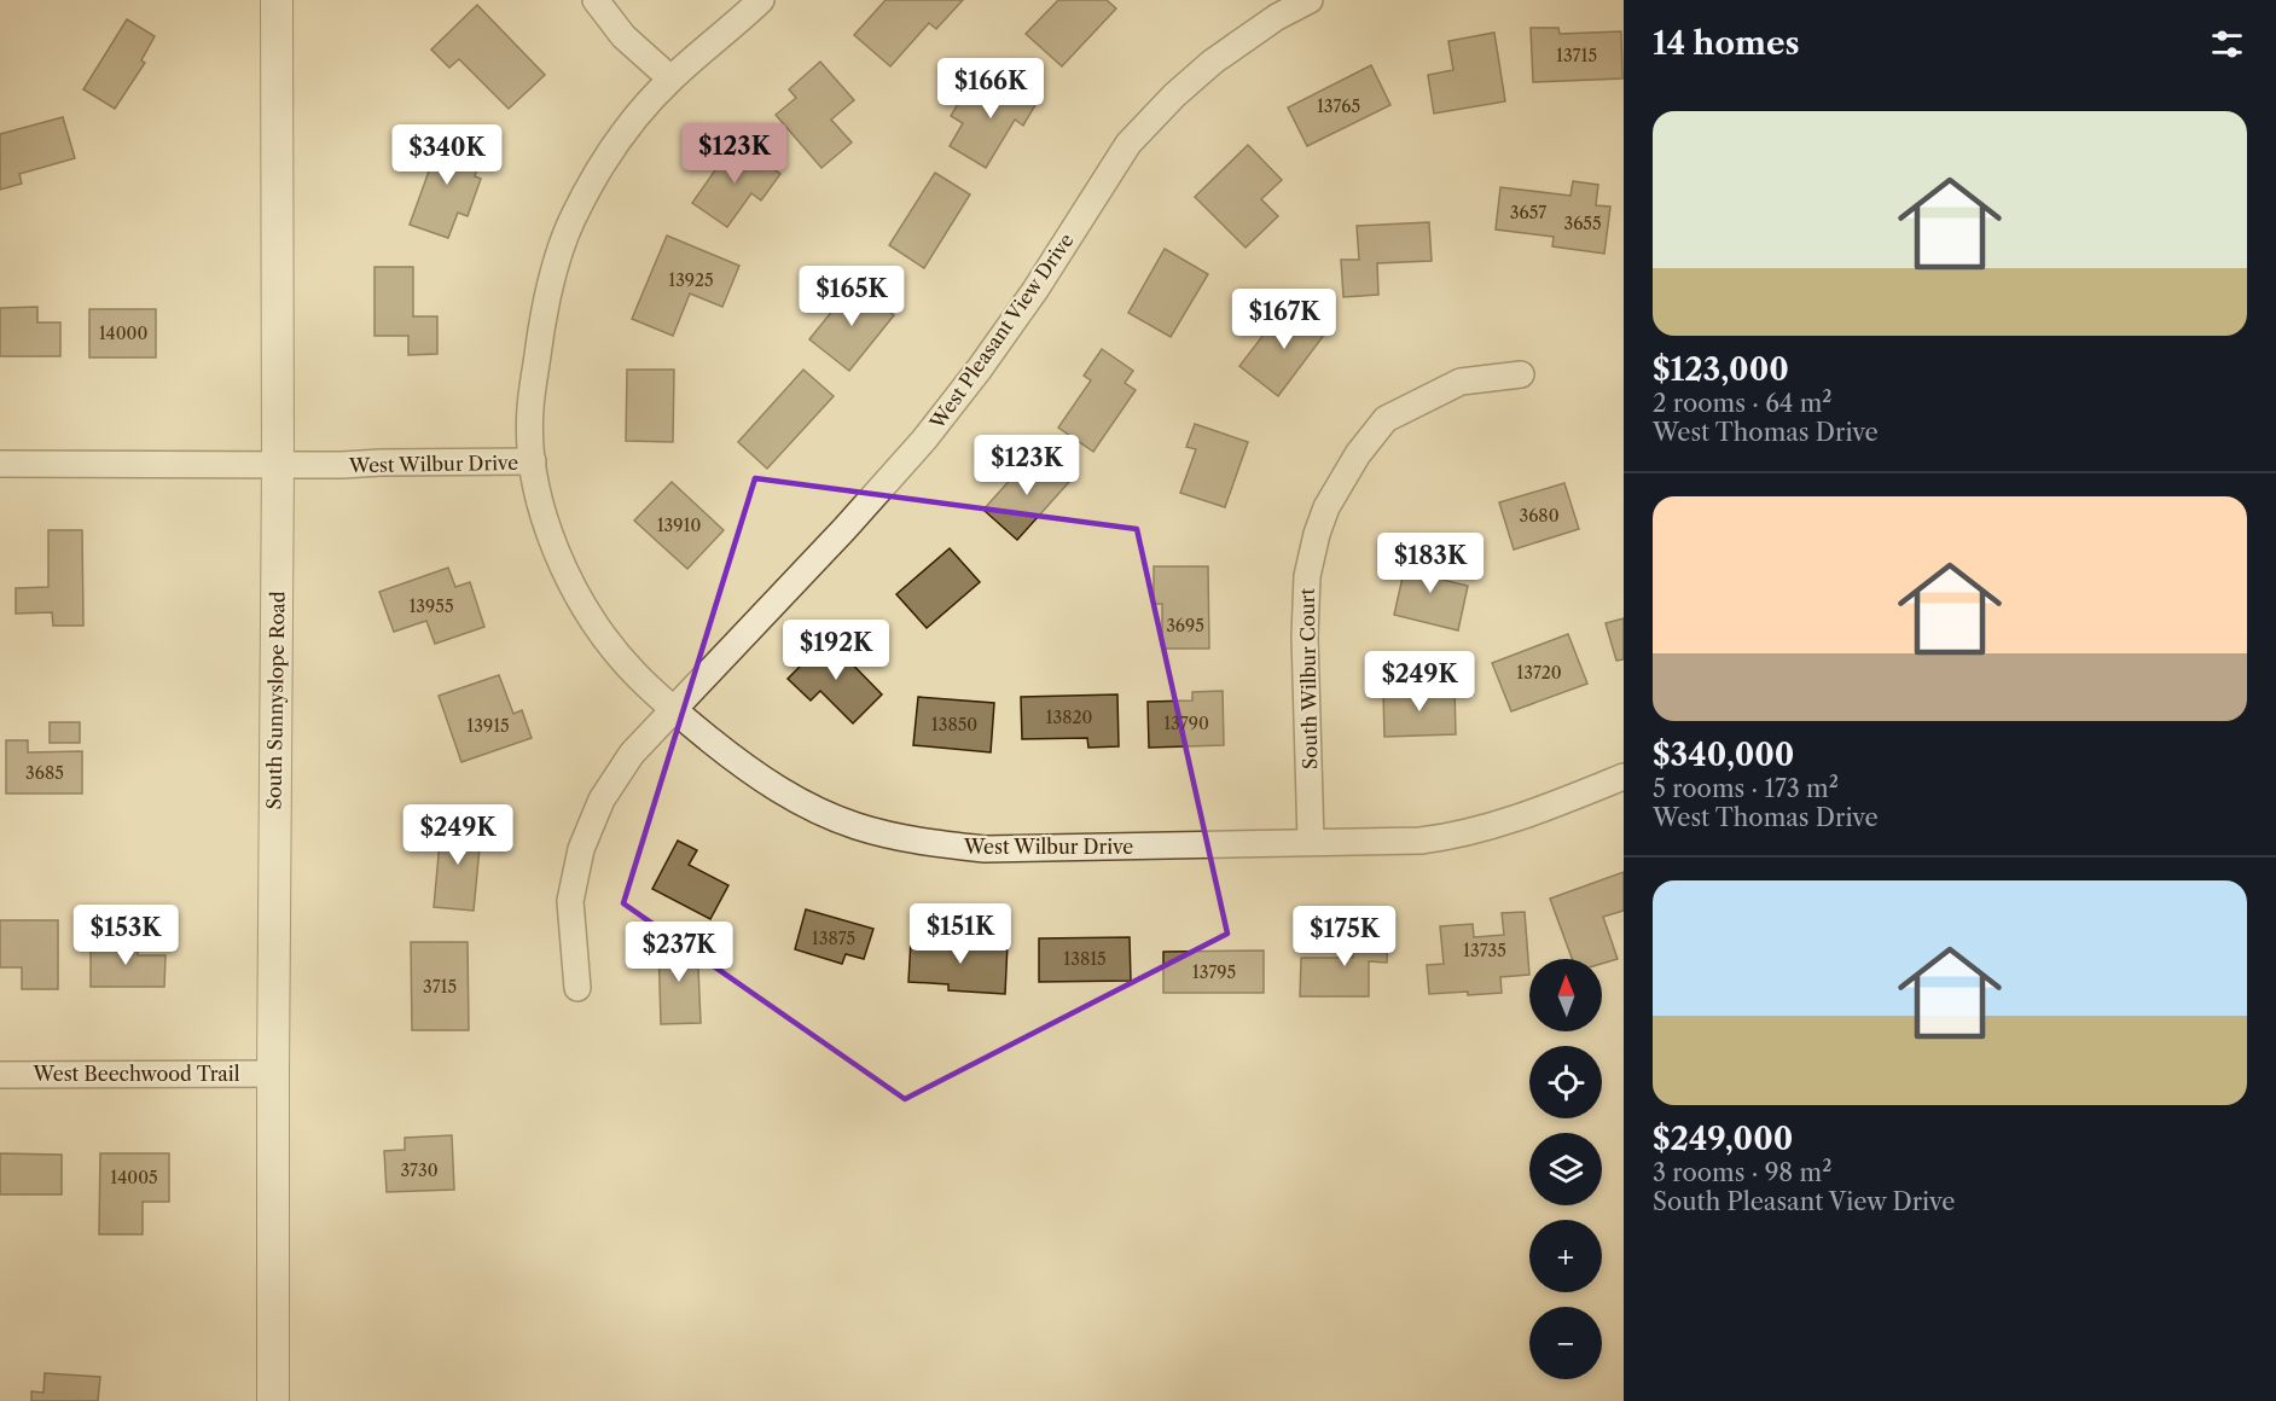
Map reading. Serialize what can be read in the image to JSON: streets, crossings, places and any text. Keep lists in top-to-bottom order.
{
  "streets": {
    "street": [
      "West Pleasant View Drive",
      "West Wilbur Drive",
      "South Wilbur Court",
      "South Sunnyslope Road",
      "West Beechwood Trail"
    ]
  },
  "crossings": [
    ["West Pleasant View Drive", "West Wilbur Drive"],
    ["West Wilbur Drive", "South Wilbur Court"],
    ["West Wilbur Drive", "South Sunnyslope Road"],
    ["South Sunnyslope Road", "West Beechwood Trail"]
  ],
  "house_numbers": [
    "13715",
    "13765",
    "3657",
    "3655",
    "13925",
    "14000",
    "3680",
    "13910",
    "13955",
    "3695",
    "13720",
    "13820",
    "13790",
    "13850",
    "13915",
    "3685",
    "13875",
    "13735",
    "13815",
    "13795",
    "3715",
    "3730",
    "14005"
  ],
  "north": "top",
  "page": {
    "heading": "14 homes",
    "price": [
      "$166K",
      "$123K",
      "$340K",
      "$165K",
      "$167K",
      "$123K",
      "$183K",
      "$192K",
      "$249K",
      "$249K",
      "$151K",
      "$153K",
      "$175K",
      "$237K"
    ],
    "list": [
      {
        "name": "$123,000",
        "note": "2 rooms · 64 m² · West Thomas Drive"
      },
      {
        "name": "$340,000",
        "note": "5 rooms · 173 m² · West Thomas Drive"
      },
      {
        "name": "$249,000",
        "note": "3 rooms · 98 m² · South Pleasant View Drive"
      }
    ],
    "map_buttons": ["+", "−"]
  }
}
